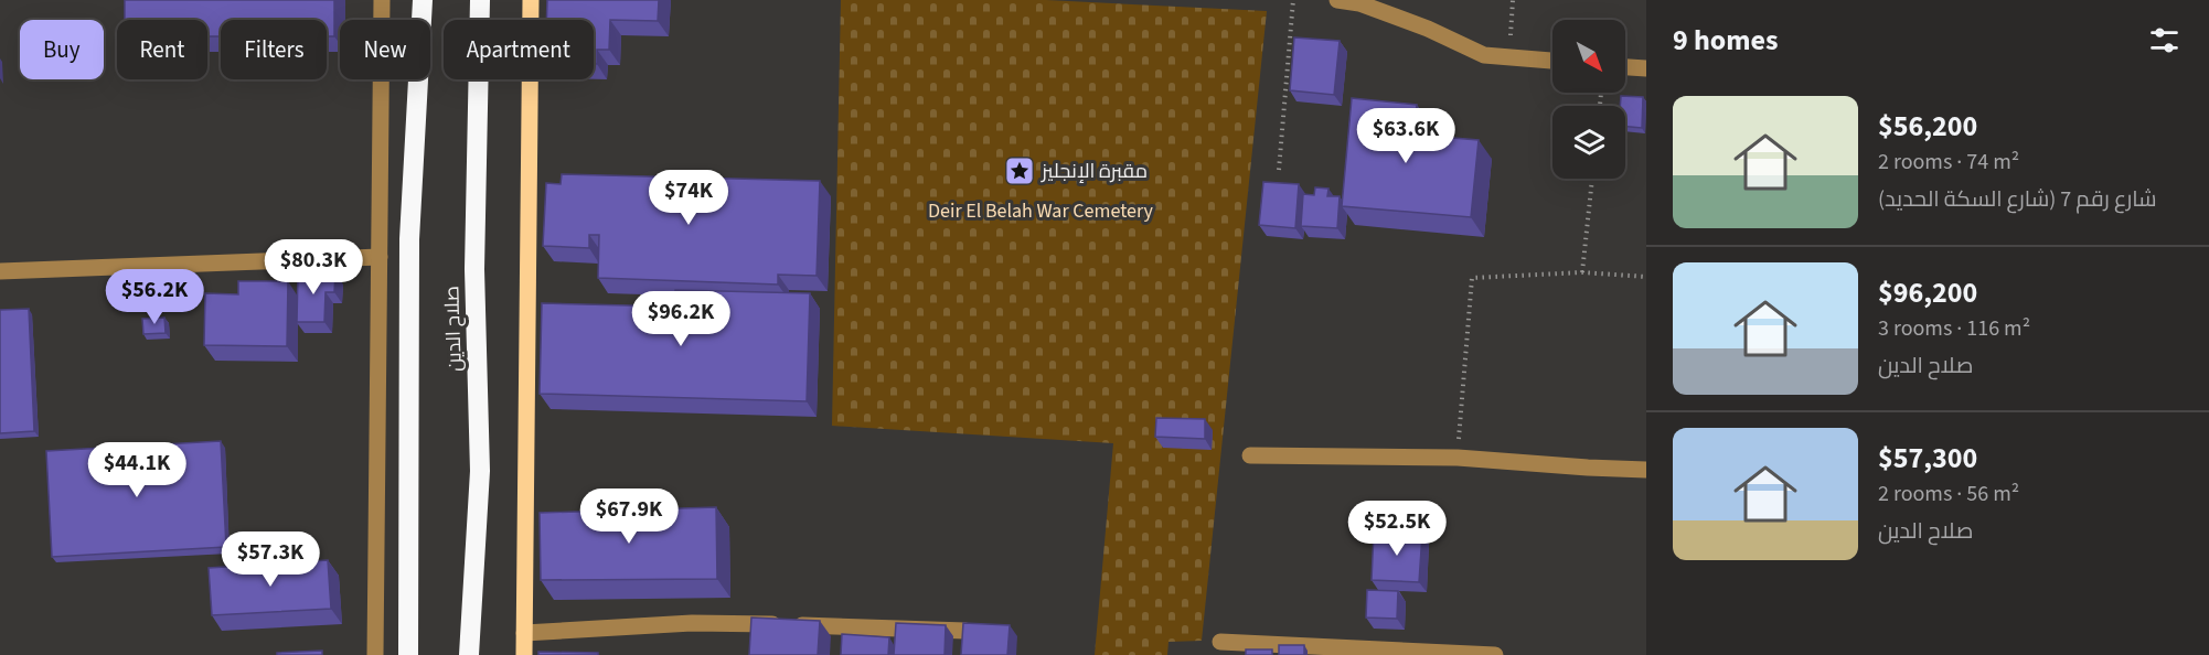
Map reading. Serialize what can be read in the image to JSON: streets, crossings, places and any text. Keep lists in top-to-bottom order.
{
  "streets": {
    "highway": ["صلاح الدين"]
  },
  "parks": ["Deir El Belah War Cemetery"],
  "places": {
    "place": ["مقبرة الإنجليز"]
  },
  "north": "bottom right",
  "page": {
    "heading": "9 homes",
    "chip": [
      "Buy",
      "Rent",
      "Filters",
      "New",
      "Apartment"
    ],
    "list": [
      {
        "name": "$56,200",
        "note": "2 rooms · 74 m² · شارع رقم 7 (شارع السكة الحديد)"
      },
      {
        "name": "$96,200",
        "note": "3 rooms · 116 m² · صلاح الدين"
      },
      {
        "name": "$57,300",
        "note": "2 rooms · 56 m² · صلاح الدين"
      }
    ],
    "price": [
      "$63.6K",
      "$74K",
      "$80.3K",
      "$56.2K",
      "$96.2K",
      "$44.1K",
      "$67.9K",
      "$52.5K",
      "$57.3K"
    ]
  }
}
